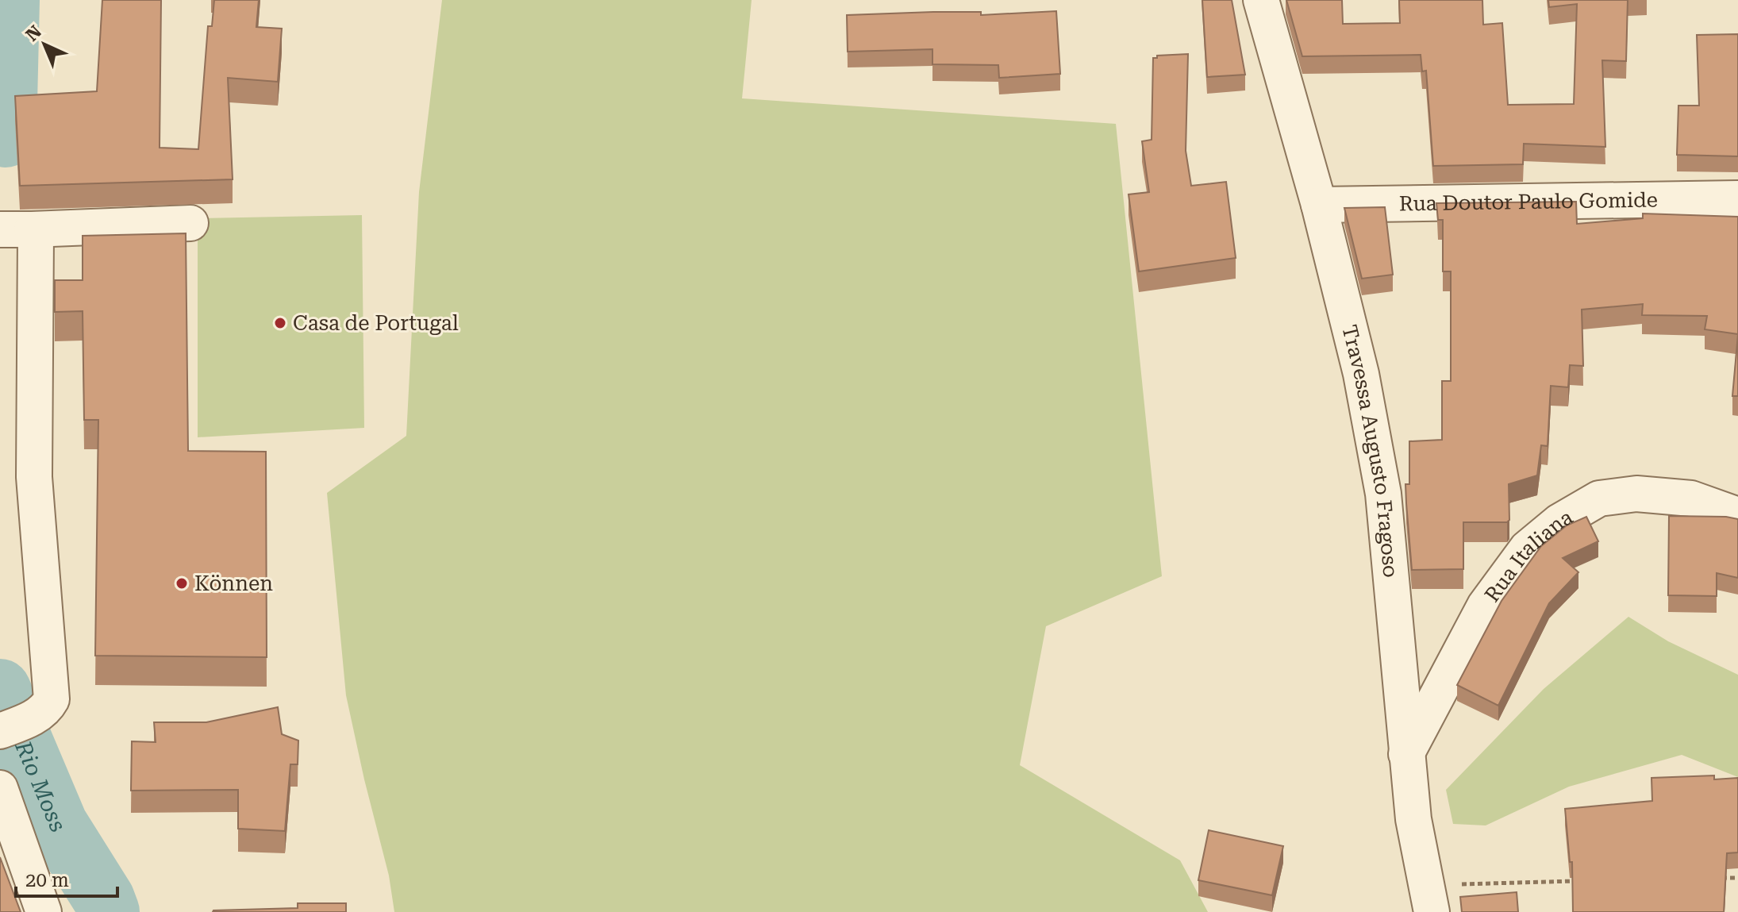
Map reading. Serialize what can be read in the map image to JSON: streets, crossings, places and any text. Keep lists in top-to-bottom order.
{
  "streets": {
    "street": ["Rua Doutor Paulo Gomide", "Travessa Augusto Fragoso", "Rua Italiana"]
  },
  "crossings": [
    ["Rua Doutor Paulo Gomide", "Travessa Augusto Fragoso"],
    ["Travessa Augusto Fragoso", "Rua Italiana"]
  ],
  "water": ["Rio Moss"],
  "places": ["Casa de Portugal", "Können"],
  "scale_bar": "20 m",
  "north": "top left"
}
